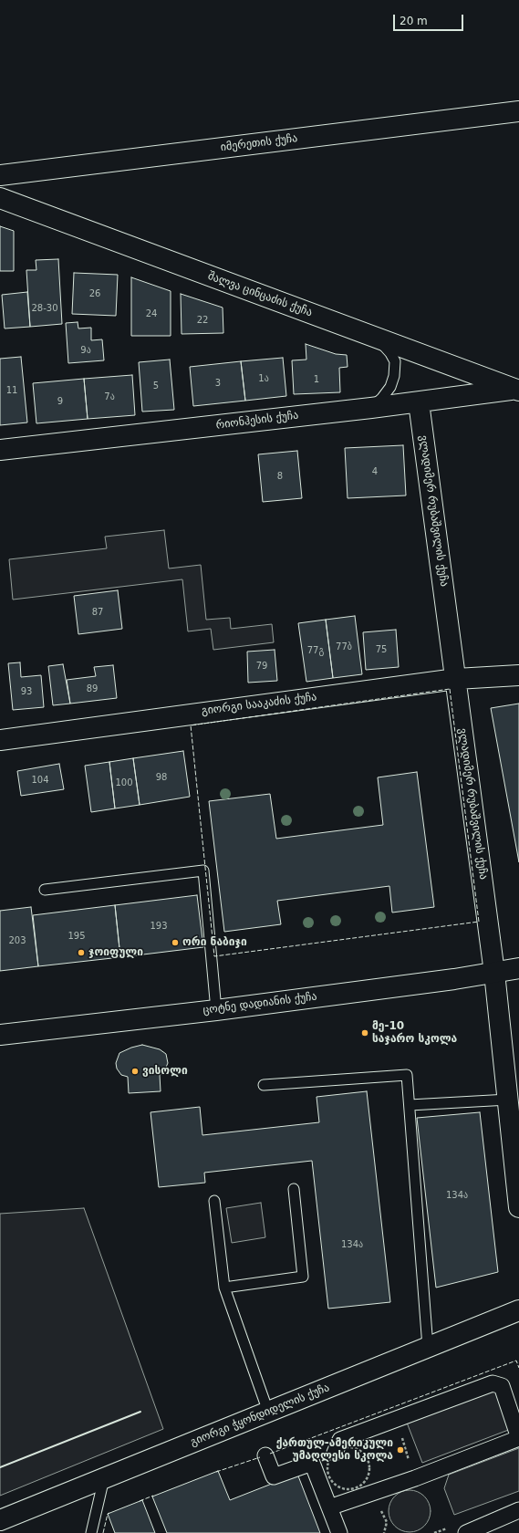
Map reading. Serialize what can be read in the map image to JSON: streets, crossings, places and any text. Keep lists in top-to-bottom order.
{
  "streets": {
    "street": [
      "იმერეთის ქუჩა",
      "შალვა ცინცაძის ქუჩა",
      "რიონჰესის ქუჩა",
      "ვლადიმერ რუბაშვილის ქუჩა",
      "გიორგი სააკაძის ქუჩა",
      "ცოტნე დადიანის ქუჩა",
      "გიორგი ჭყონდიდელის ქუჩა"
    ]
  },
  "crossings": [
    ["შალვა ცინცაძის ქუჩა", "რიონჰესის ქუჩა"],
    ["რიონჰესის ქუჩა", "ვლადიმერ რუბაშვილის ქუჩა"],
    ["ვლადიმერ რუბაშვილის ქუჩა", "გიორგი სააკაძის ქუჩა"],
    ["ვლადიმერ რუბაშვილის ქუჩა", "ცოტნე დადიანის ქუჩა"]
  ],
  "places": [
    "ორი ნაბიჯი",
    "ჯოიფული",
    "მე-10 საჯარო სკოლა",
    "ვისოლი",
    "ქართულ-ამერიკული უმაღლესი სკოლა"
  ],
  "house_numbers": [
    "26",
    "28-30",
    "24",
    "22",
    "9ა",
    "1ა",
    "1",
    "3",
    "5",
    "11",
    "7ა",
    "9",
    "4",
    "8",
    "87",
    "77ბ",
    "75",
    "77გ",
    "79",
    "89",
    "93",
    "98",
    "104",
    "100",
    "193",
    "195",
    "203",
    "134ა",
    "134ა"
  ],
  "scale_bar": "20 m"
}
